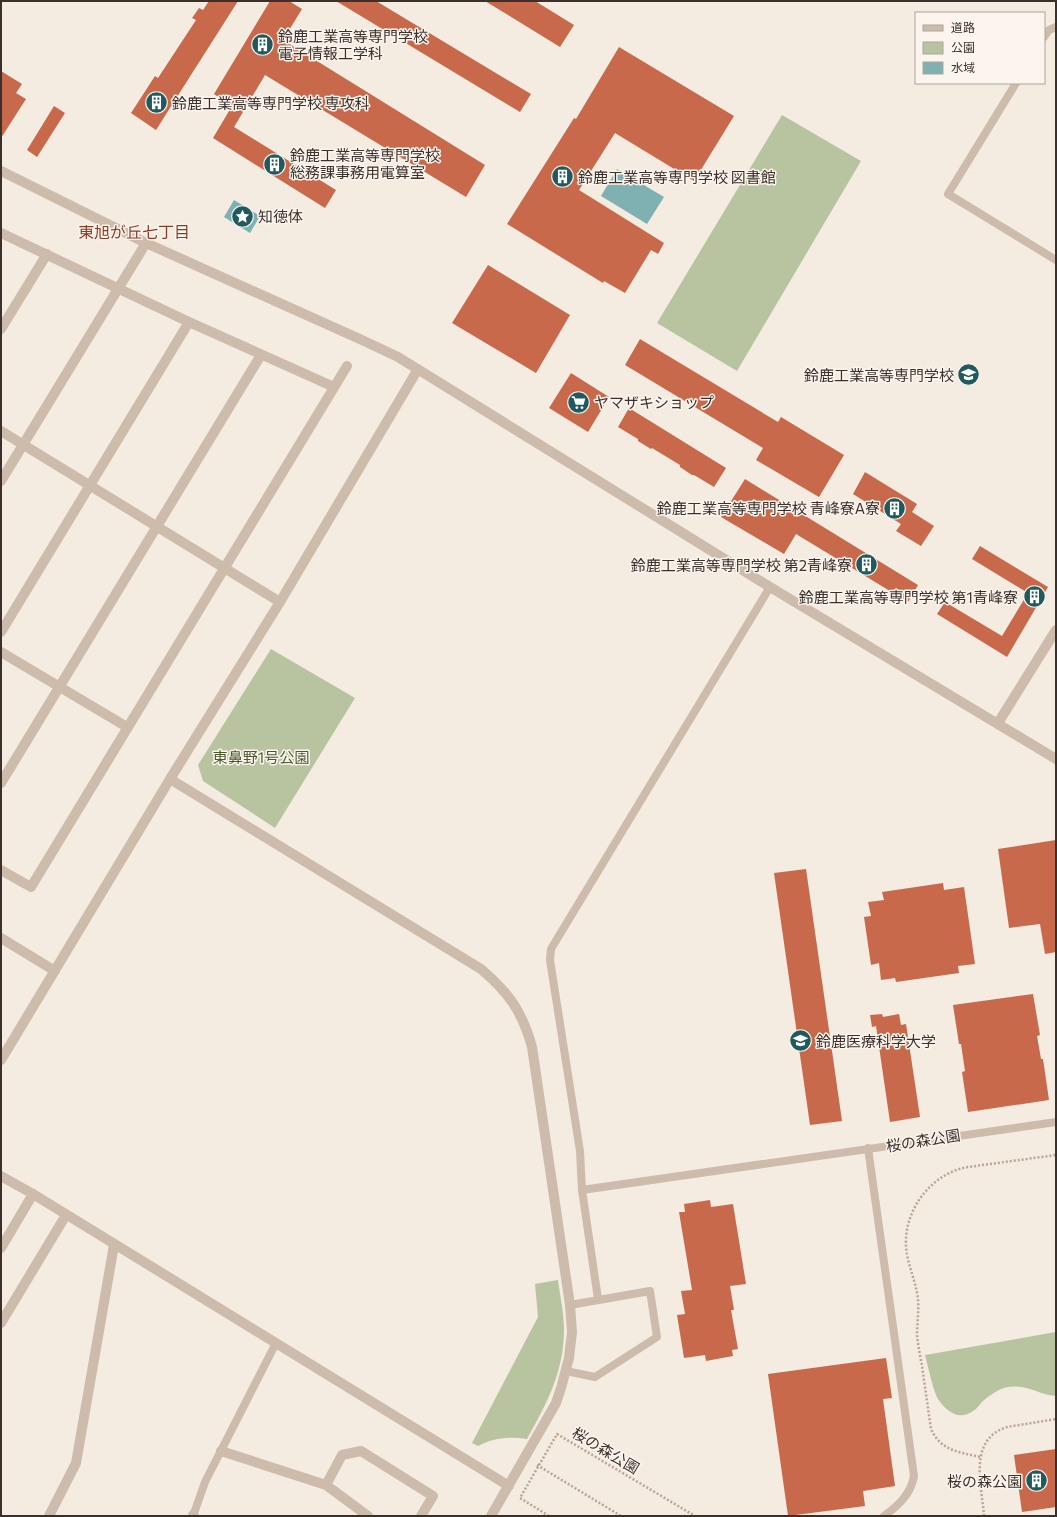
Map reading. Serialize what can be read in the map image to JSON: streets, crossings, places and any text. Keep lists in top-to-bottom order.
{
  "streets": {
    "path": ["桜の森公園"]
  },
  "districts": ["東旭が丘七丁目"],
  "parks": ["東鼻野1号公園"],
  "places": {
    "building": [
      "鈴鹿工業高等専門学校 電子情報工学科",
      "鈴鹿工業高等専門学校 専攻科",
      "鈴鹿工業高等専門学校 総務課事務用電算室",
      "鈴鹿工業高等専門学校 図書館",
      "鈴鹿工業高等専門学校 青峰寮A寮",
      "鈴鹿工業高等専門学校 第2青峰寮",
      "鈴鹿工業高等専門学校 第1青峰寮",
      "桜の森公園"
    ],
    "place": ["知徳体"],
    "school or university": ["鈴鹿工業高等専門学校", "鈴鹿医療科学大学"],
    "supermarket": ["ヤマザキショップ"]
  },
  "legend": ["道路", "公園", "水域"]
}
